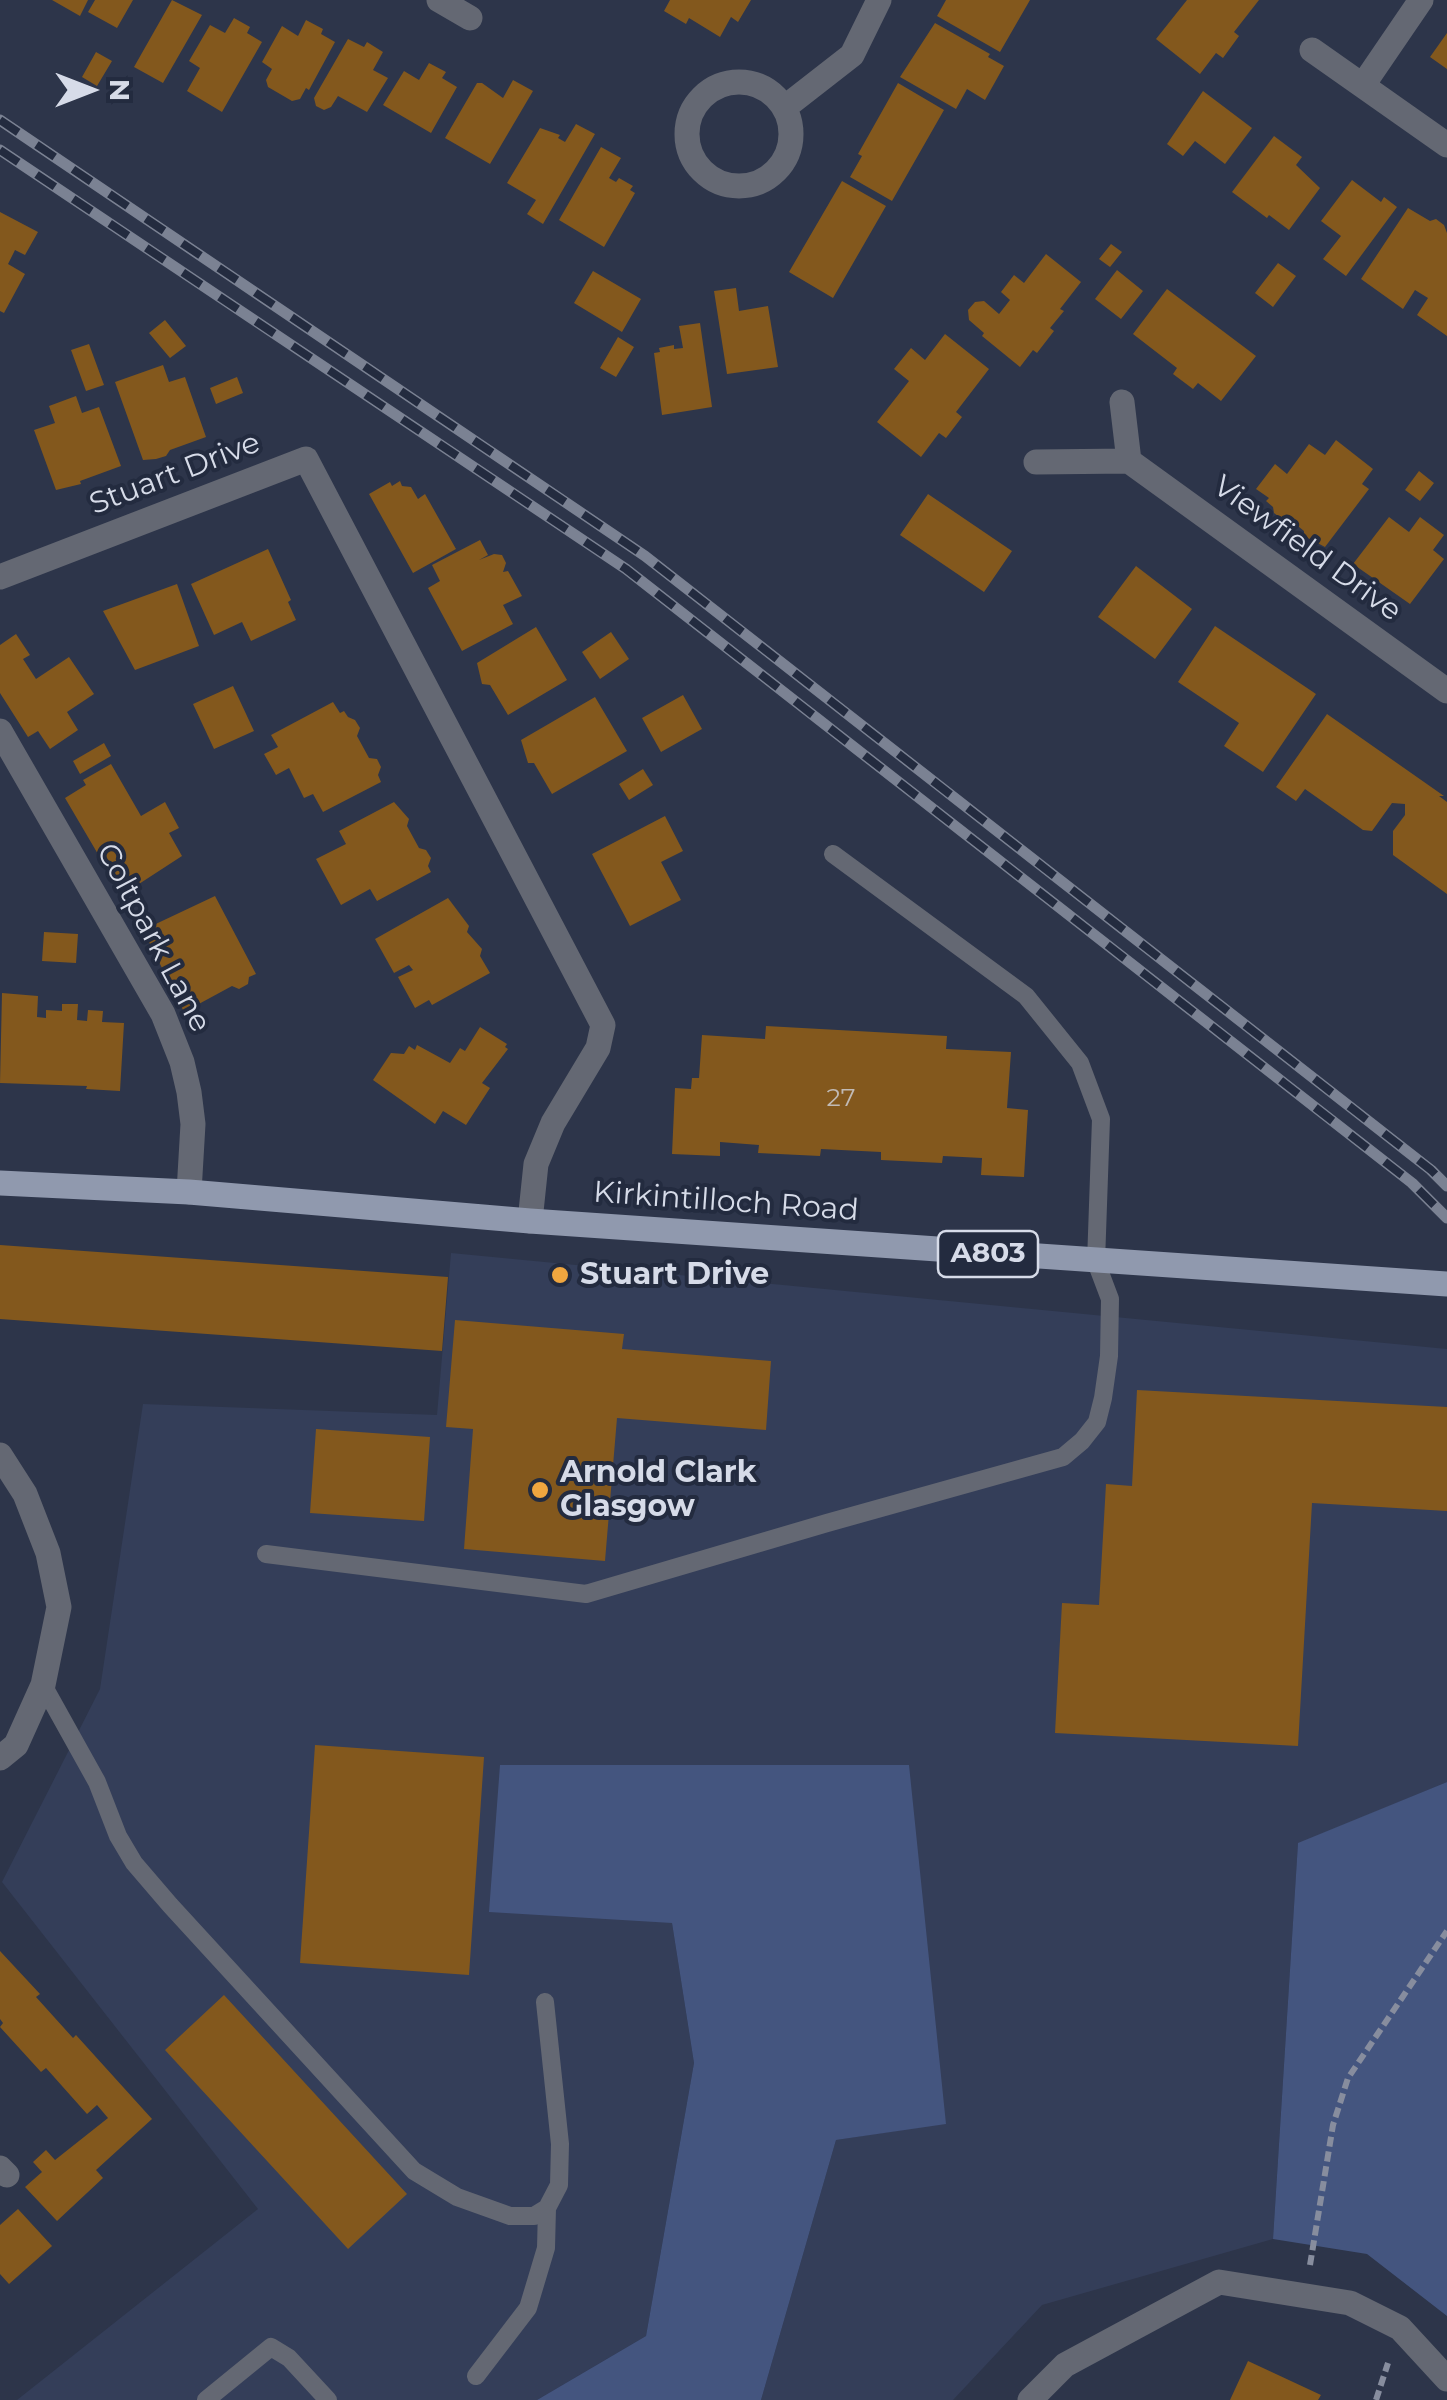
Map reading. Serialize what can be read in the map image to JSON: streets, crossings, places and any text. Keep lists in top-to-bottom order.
{
  "streets": {
    "main road": ["Kirkintilloch Road", "A803"],
    "street": ["Stuart Drive", "Viewfield Drive", "Coltpark Lane"]
  },
  "crossings": [
    ["Stuart Drive", "Kirkintilloch Road"],
    ["Coltpark Lane", "Kirkintilloch Road"]
  ],
  "places": ["Stuart Drive", "Arnold Clark Glasgow"],
  "house_numbers": ["27"],
  "north": "right"
}
